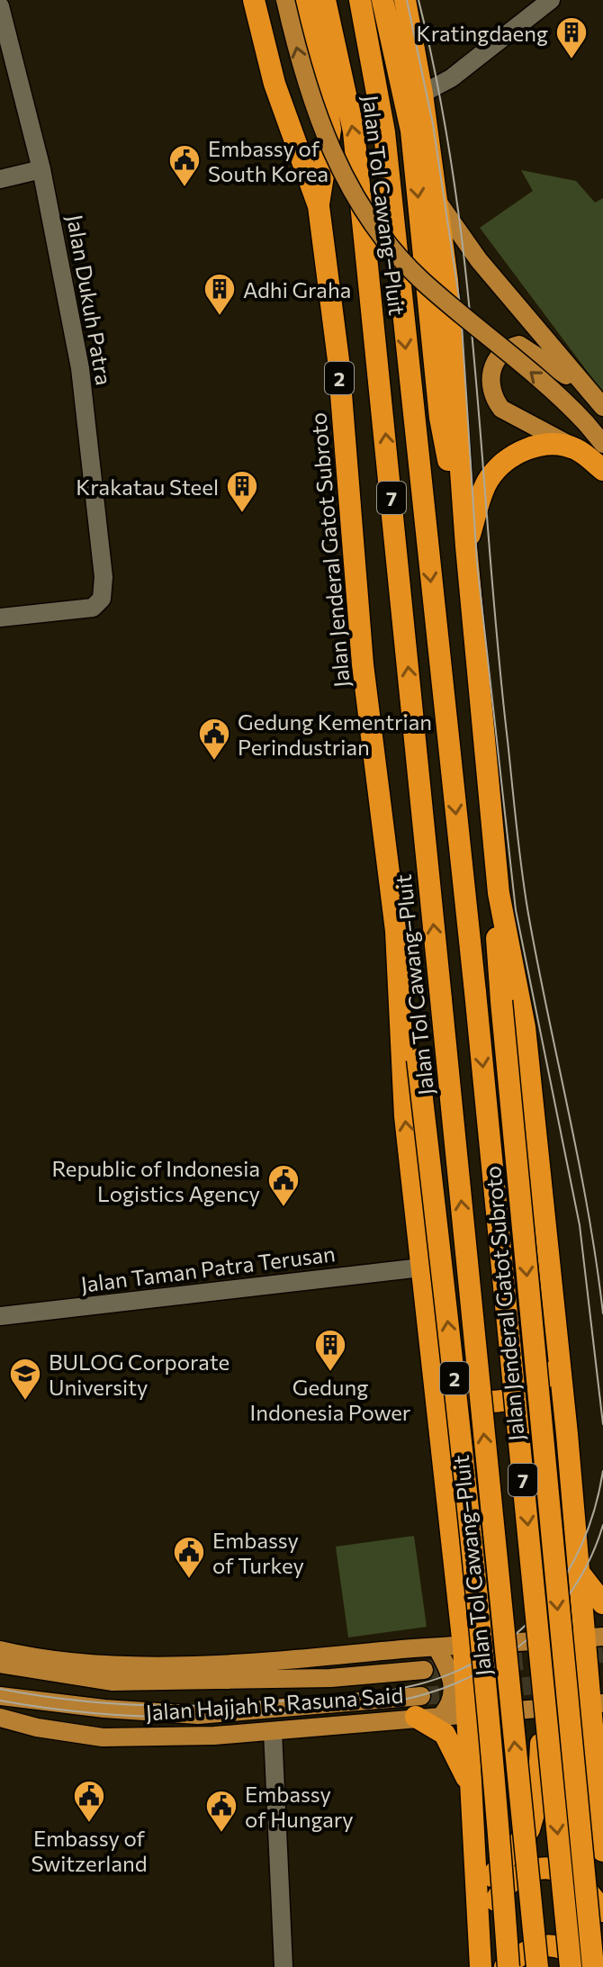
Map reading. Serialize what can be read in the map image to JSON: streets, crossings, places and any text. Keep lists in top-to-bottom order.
{
  "streets": {
    "highway": [
      "Jalan Tol Cawang–Pluit",
      "2",
      "7",
      "Jalan Jenderal Gatot Subroto"
    ],
    "main road": ["Jalan Hajjah R. Rasuna Said"],
    "street": ["Jalan Dukuh Patra", "Jalan Taman Patra Terusan"]
  },
  "crossings": [
    ["Jalan Jenderal Gatot Subroto", "Jalan Taman Patra Terusan"],
    ["Jalan Jenderal Gatot Subroto", "Jalan Hajjah R. Rasuna Said"]
  ],
  "places": {
    "building": [
      "Kratingdaeng",
      "Adhi Graha",
      "Krakatau Steel",
      "Gedung Indonesia Power"
    ],
    "public building": [
      "Embassy of South Korea",
      "Gedung Kementrian Perindustrian",
      "Republic of Indonesia Logistics Agency",
      "Embassy of Turkey",
      "Embassy of Switzerland",
      "Embassy of Hungary"
    ],
    "school or university": ["BULOG Corporate University"]
  }
}
